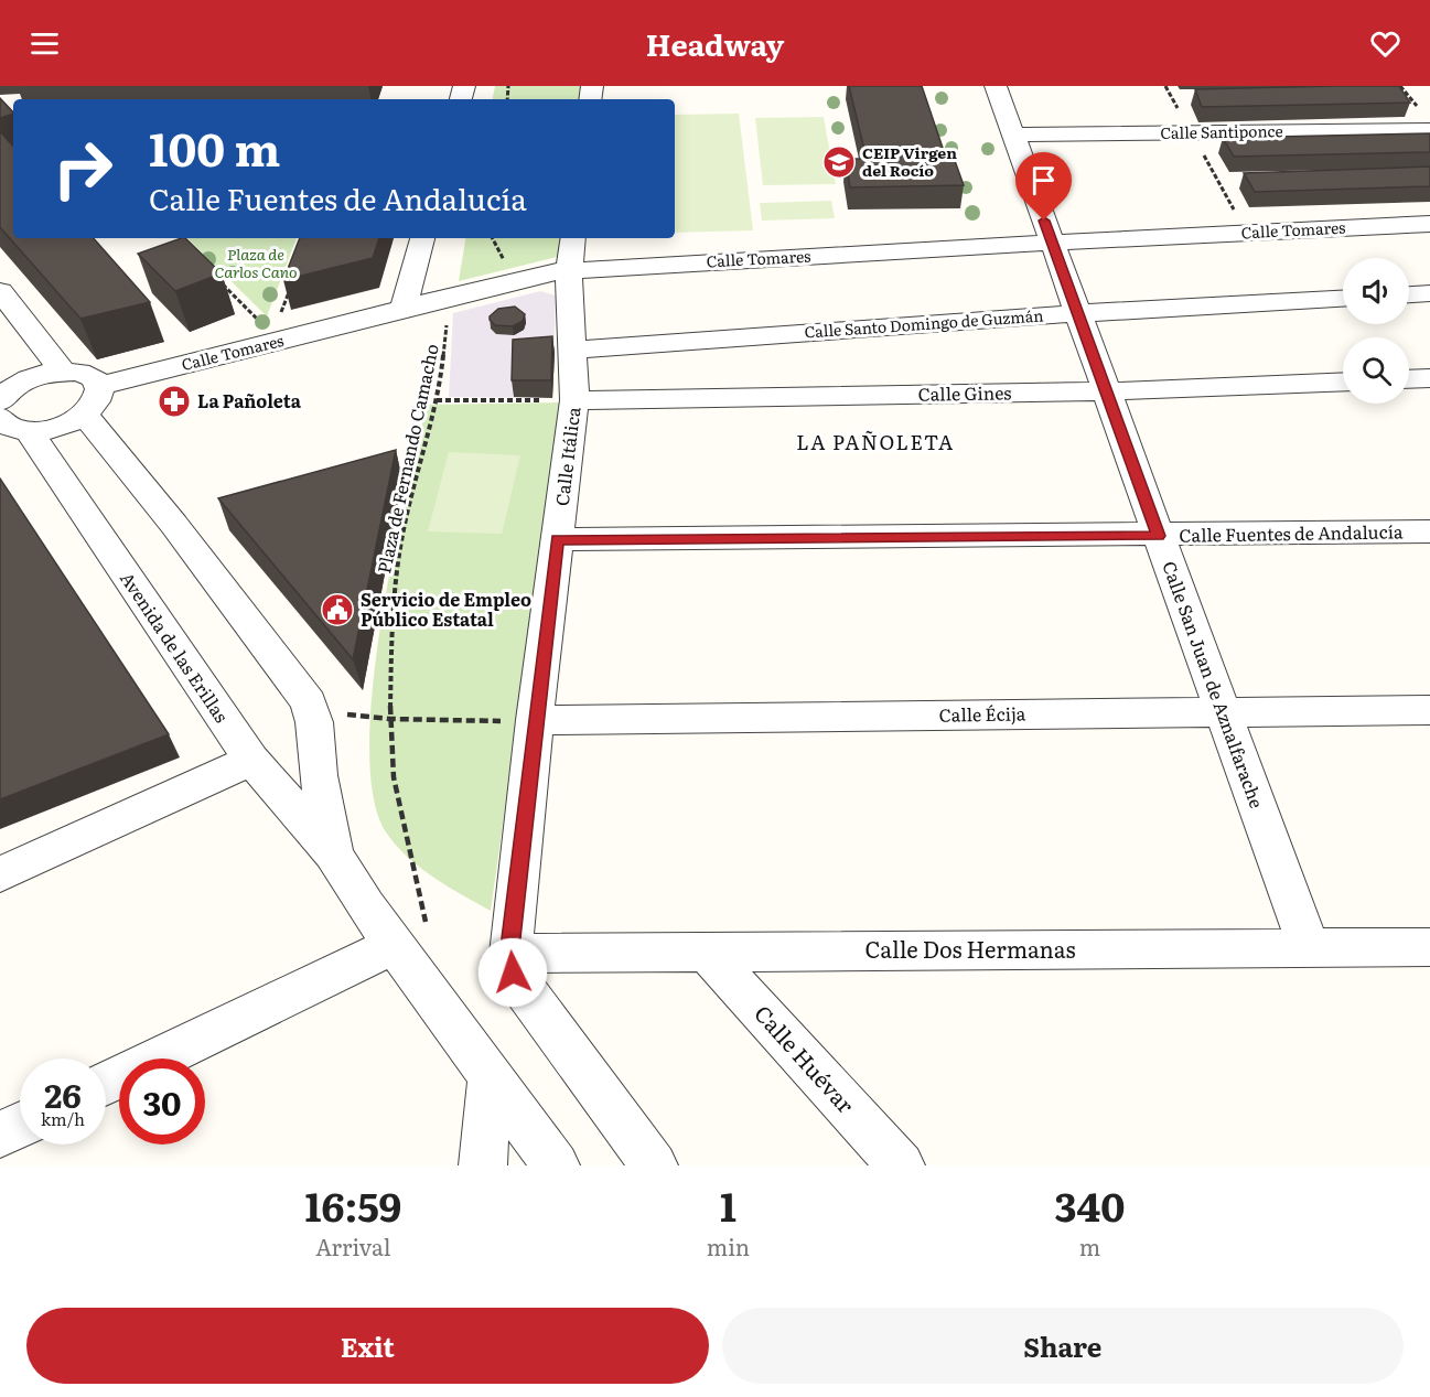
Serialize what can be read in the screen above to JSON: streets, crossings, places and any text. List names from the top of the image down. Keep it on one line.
{"streets":{"street":["Calle Santiponce","Calle Tomares","Calle Santo Domingo de Guzmán","Calle Gines","Calle Itálica","Calle Fuentes de Andalucía","Avenida de las Erillas","Calle San Juan de Aznalfarache","Calle Écija","Calle Dos Hermanas","Calle Huévar"],"path":["Plaza de Fernando Camacho"]},"crossings":[["Calle Santiponce","Calle San Juan de Aznalfarache"],["Calle Tomares","Calle Itálica"],["Calle Tomares","Plaza de Fernando Camacho"],["Calle Tomares","Avenida de las Erillas"],["Calle Tomares","Calle San Juan de Aznalfarache"],["Calle Santo Domingo de Guzmán","Calle Itálica"],["Calle Santo Domingo de Guzmán","Calle San Juan de Aznalfarache"],["Calle Gines","Calle Itálica"],["Calle Gines","Calle San Juan de Aznalfarache"],["Calle Itálica","Calle Fuentes de Andalucía"],["Calle Itálica","Calle Écija"],["Calle Itálica","Calle Dos Hermanas"],["Plaza de Fernando Camacho","Avenida de las Erillas"],["Calle Fuentes de Andalucía","Calle San Juan de Aznalfarache"],["Calle San Juan de Aznalfarache","Calle Écija"],["Calle San Juan de Aznalfarache","Calle Dos Hermanas"],["Calle Dos Hermanas","Calle Huévar"]],"districts":["LA PAÑOLETA"],"parks":["Plaza de Carlos Cano"],"places":{"school or university":["CEIP Virgen del Rocío"],"pharmacy":["La Pañoleta"],"public building":["Servicio de Empleo Público Estatal"]},"page":{"header":"Headway","turn":["100 m","Calle Fuentes de Andalucía"],"speed":"26 km/h","limit":"30","eta":["16:59","Arrival","1","min","340","m"],"buttons":["Exit","Share"]}}
